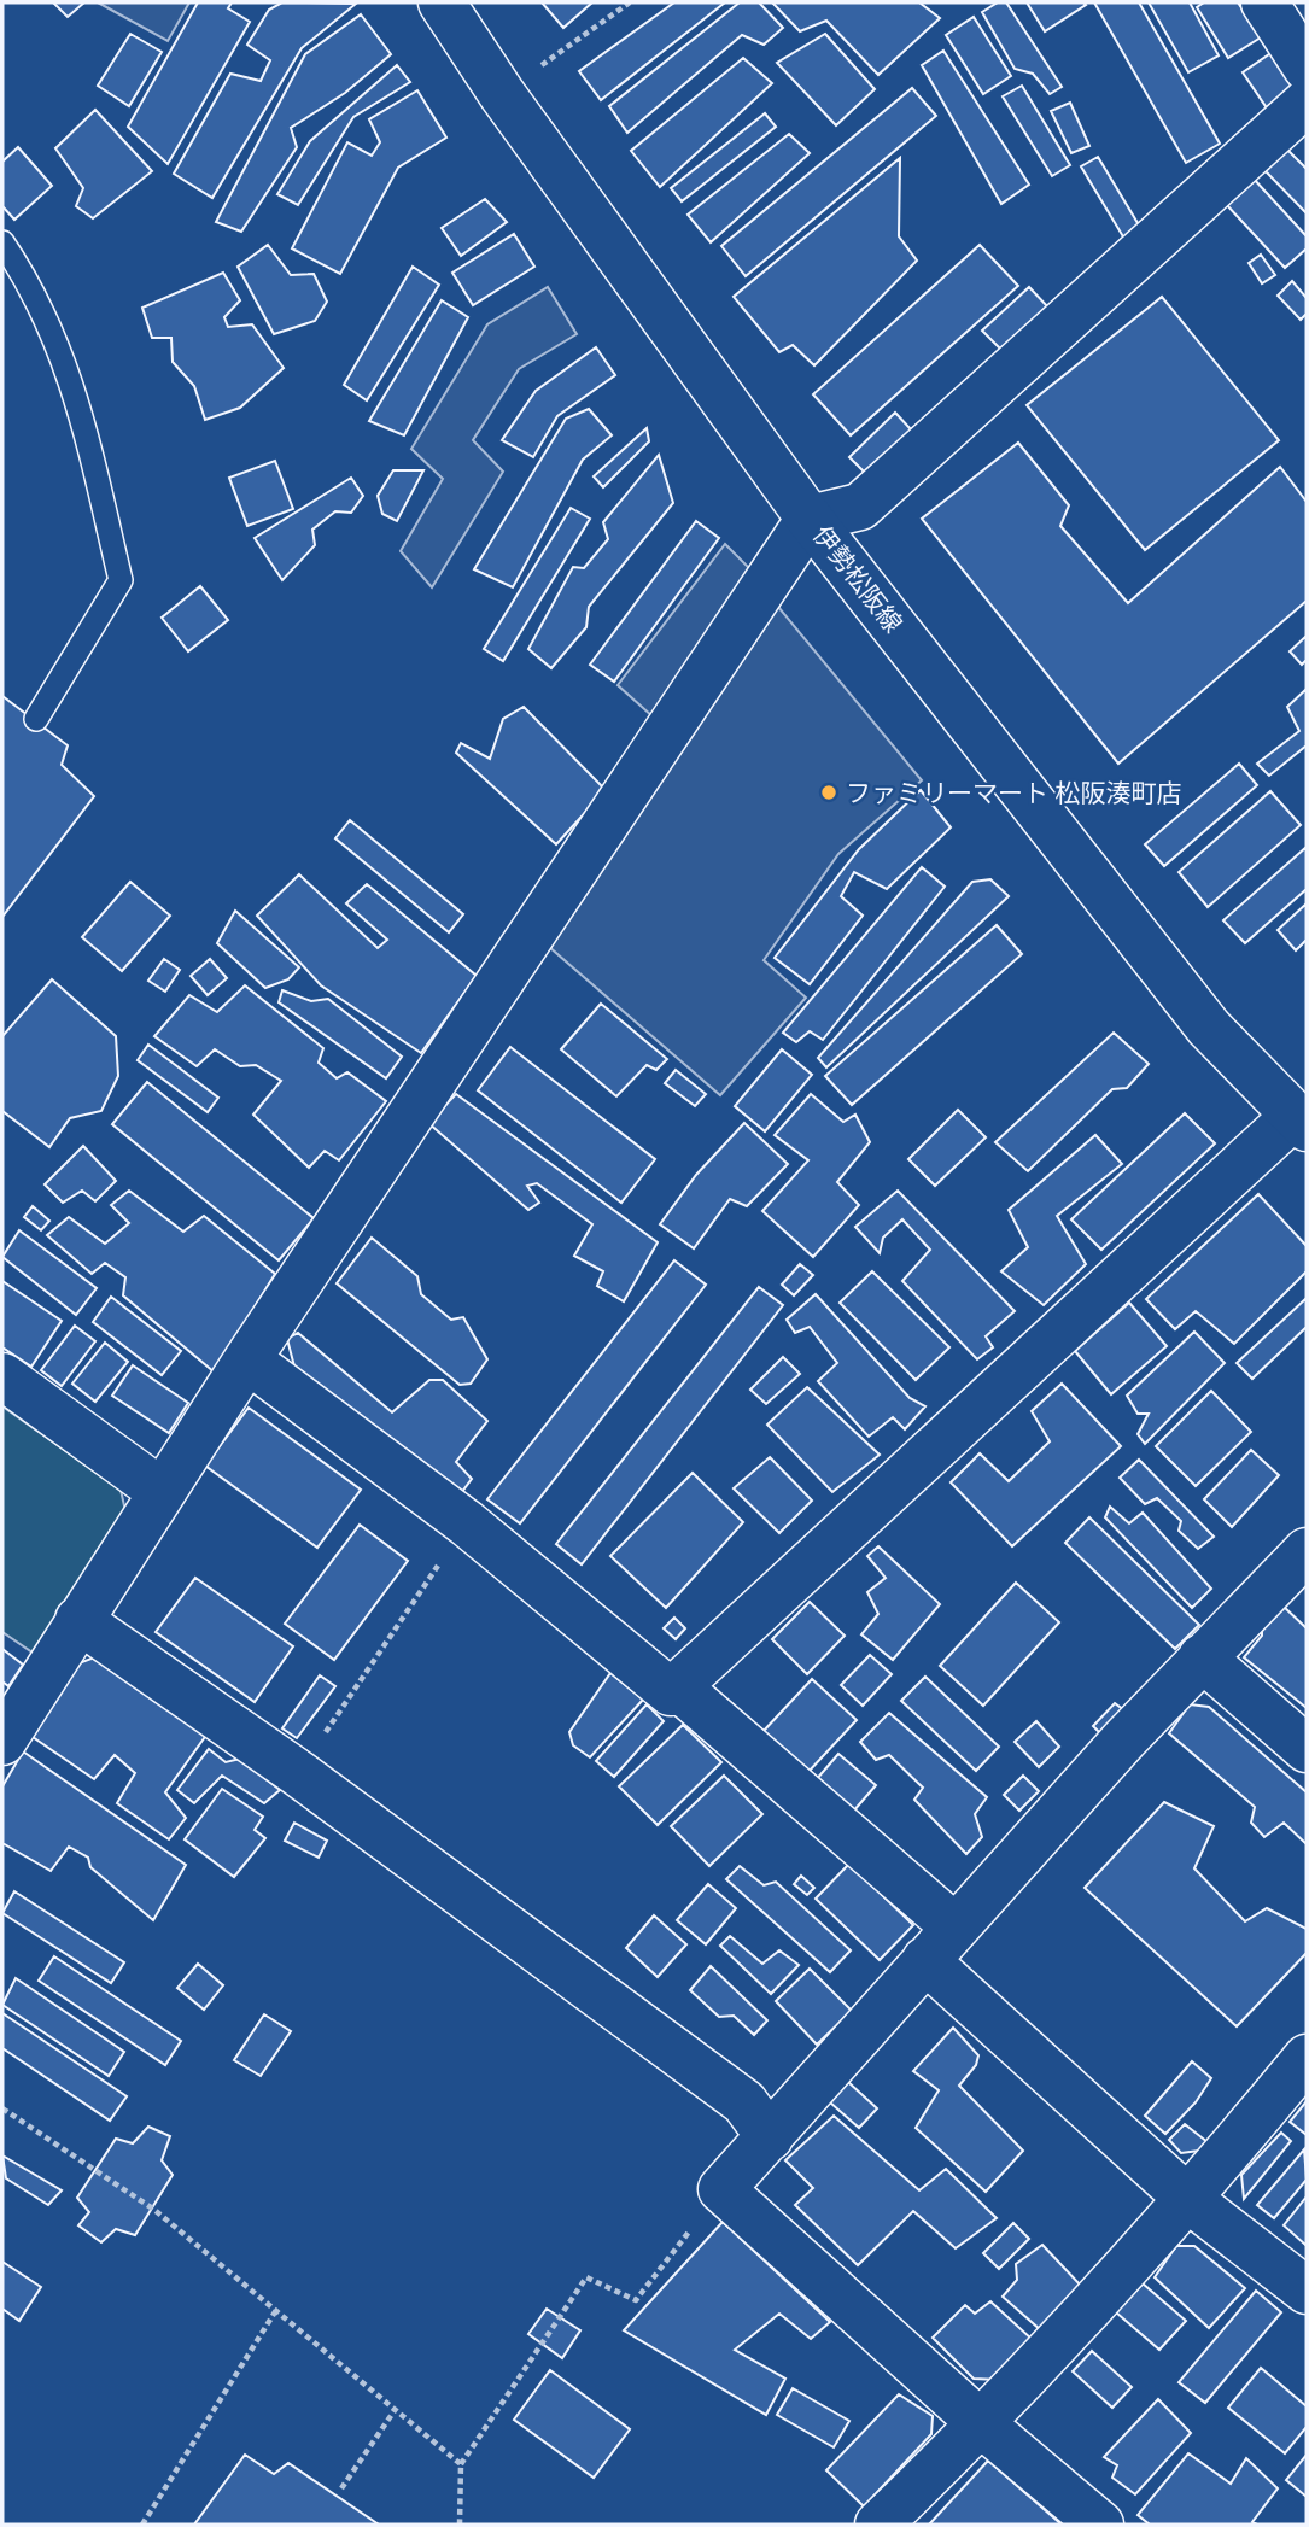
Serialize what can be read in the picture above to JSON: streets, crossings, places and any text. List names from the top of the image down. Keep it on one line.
{"streets":{"street":["伊勢松阪線"]},"places":["ファミリーマート 松阪湊町店"]}
